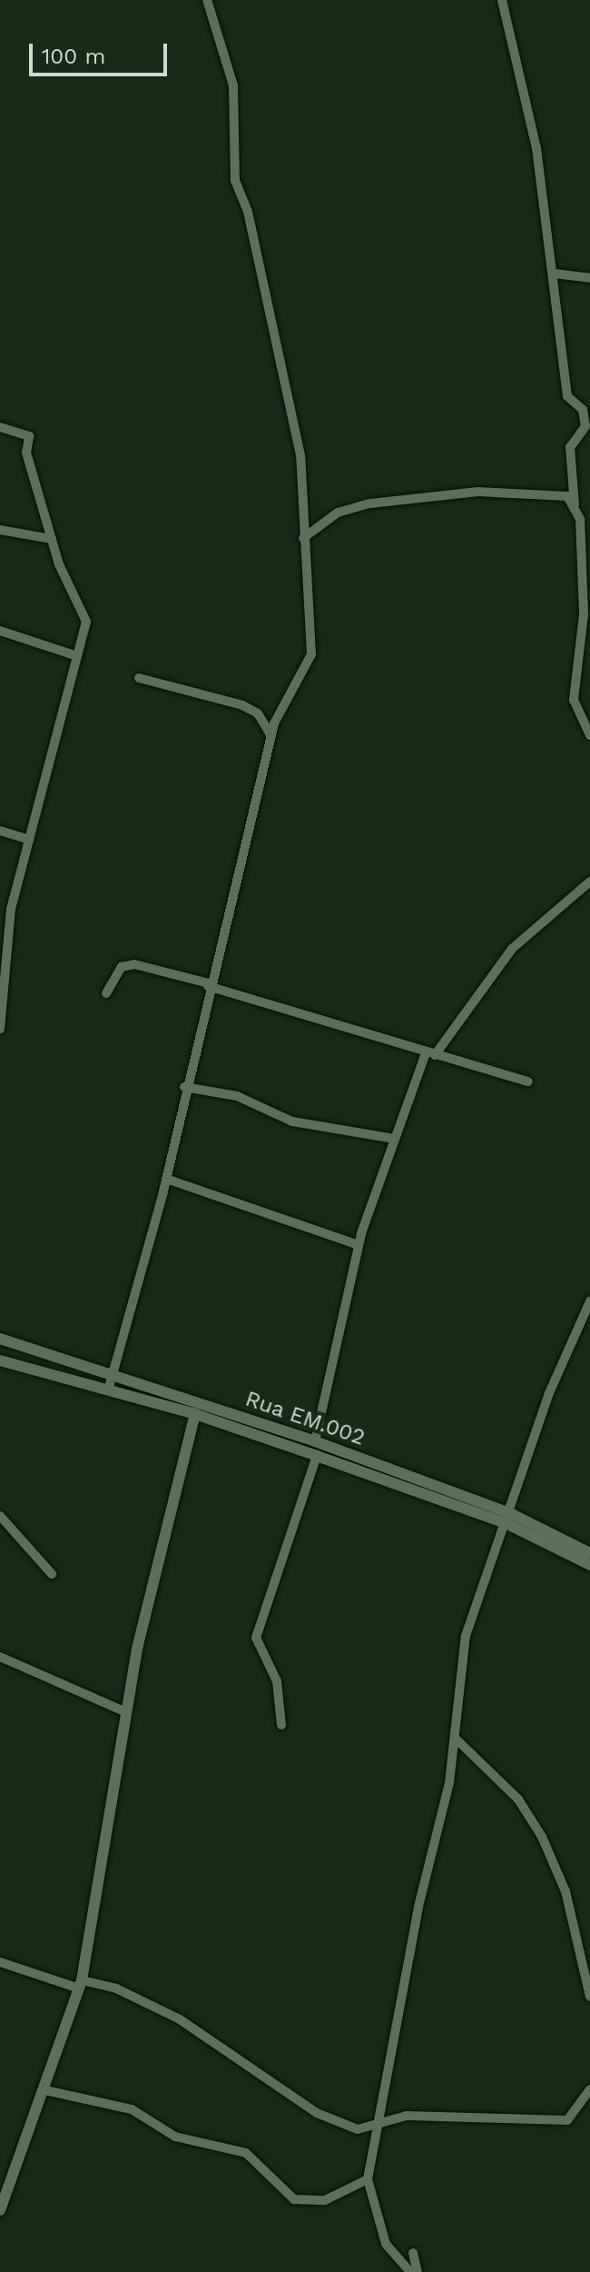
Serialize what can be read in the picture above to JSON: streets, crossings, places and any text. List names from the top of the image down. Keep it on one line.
{"streets":{"street":["Rua EM.002"]},"scale_bar":"100 m"}
